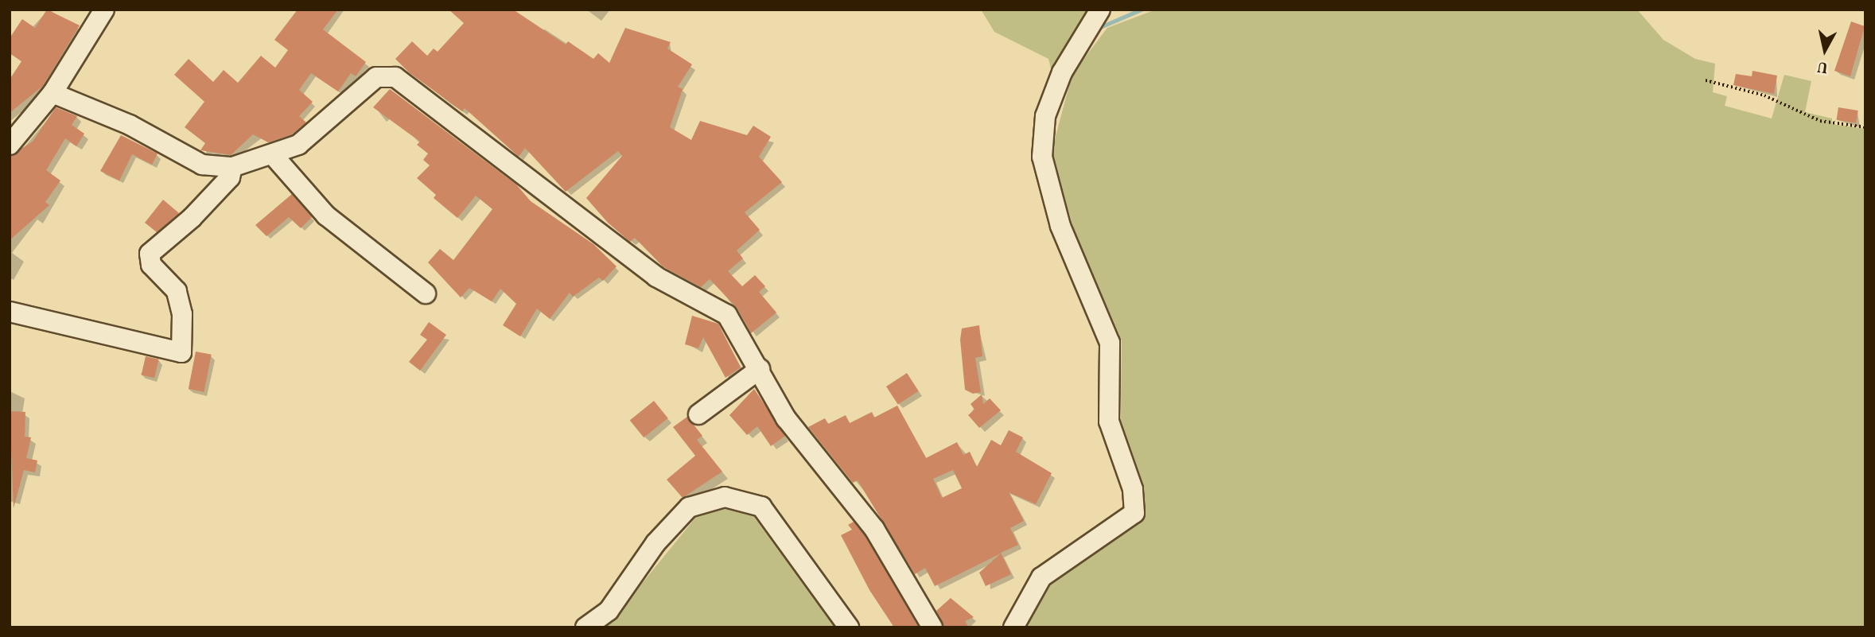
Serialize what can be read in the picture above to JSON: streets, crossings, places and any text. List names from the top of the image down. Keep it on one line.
{"north":"bottom"}
